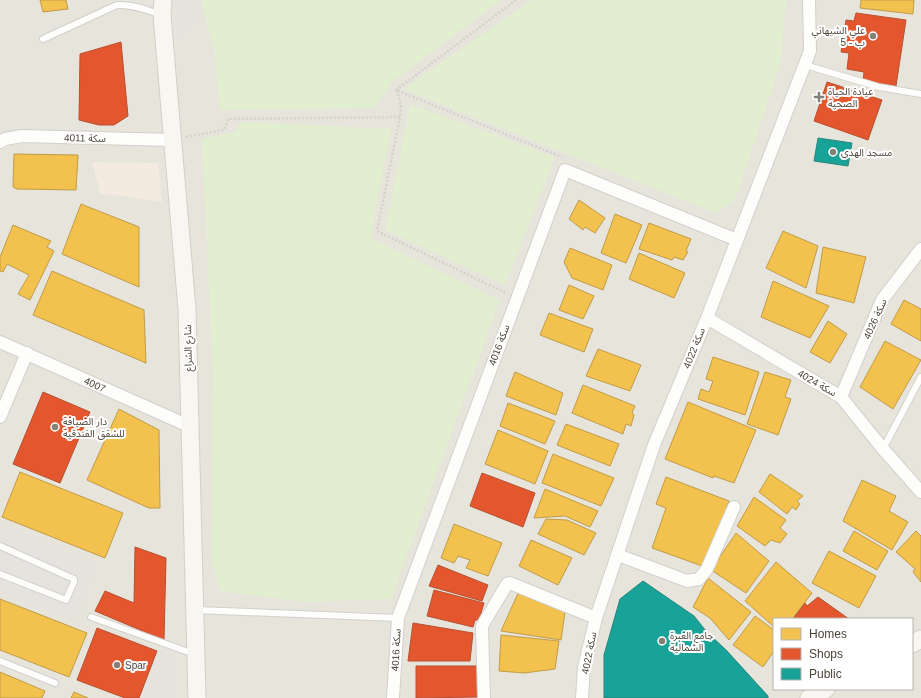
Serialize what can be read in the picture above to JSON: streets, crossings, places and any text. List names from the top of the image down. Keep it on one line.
{"streets":{"street":["سكة 4011","سكة 4026","سكة 4016","شارع الشراع","سكة 4022","سكة 4024","4007"]},"crossings":[["سكة 4011","شارع الشراع"],["سكة 4026","سكة 4024"],["شارع الشراع","4007"],["سكة 4022","سكة 4024"]],"places":{"other":["علي الشيهاني ب - 5","مسجد الهدى","دار الضيافة للشقق الفندقية","جامع الغبرة الشمالية","Spar"],"health":["عيادة الحياة الصحية"]},"legend":["Homes","Shops","Public"]}
